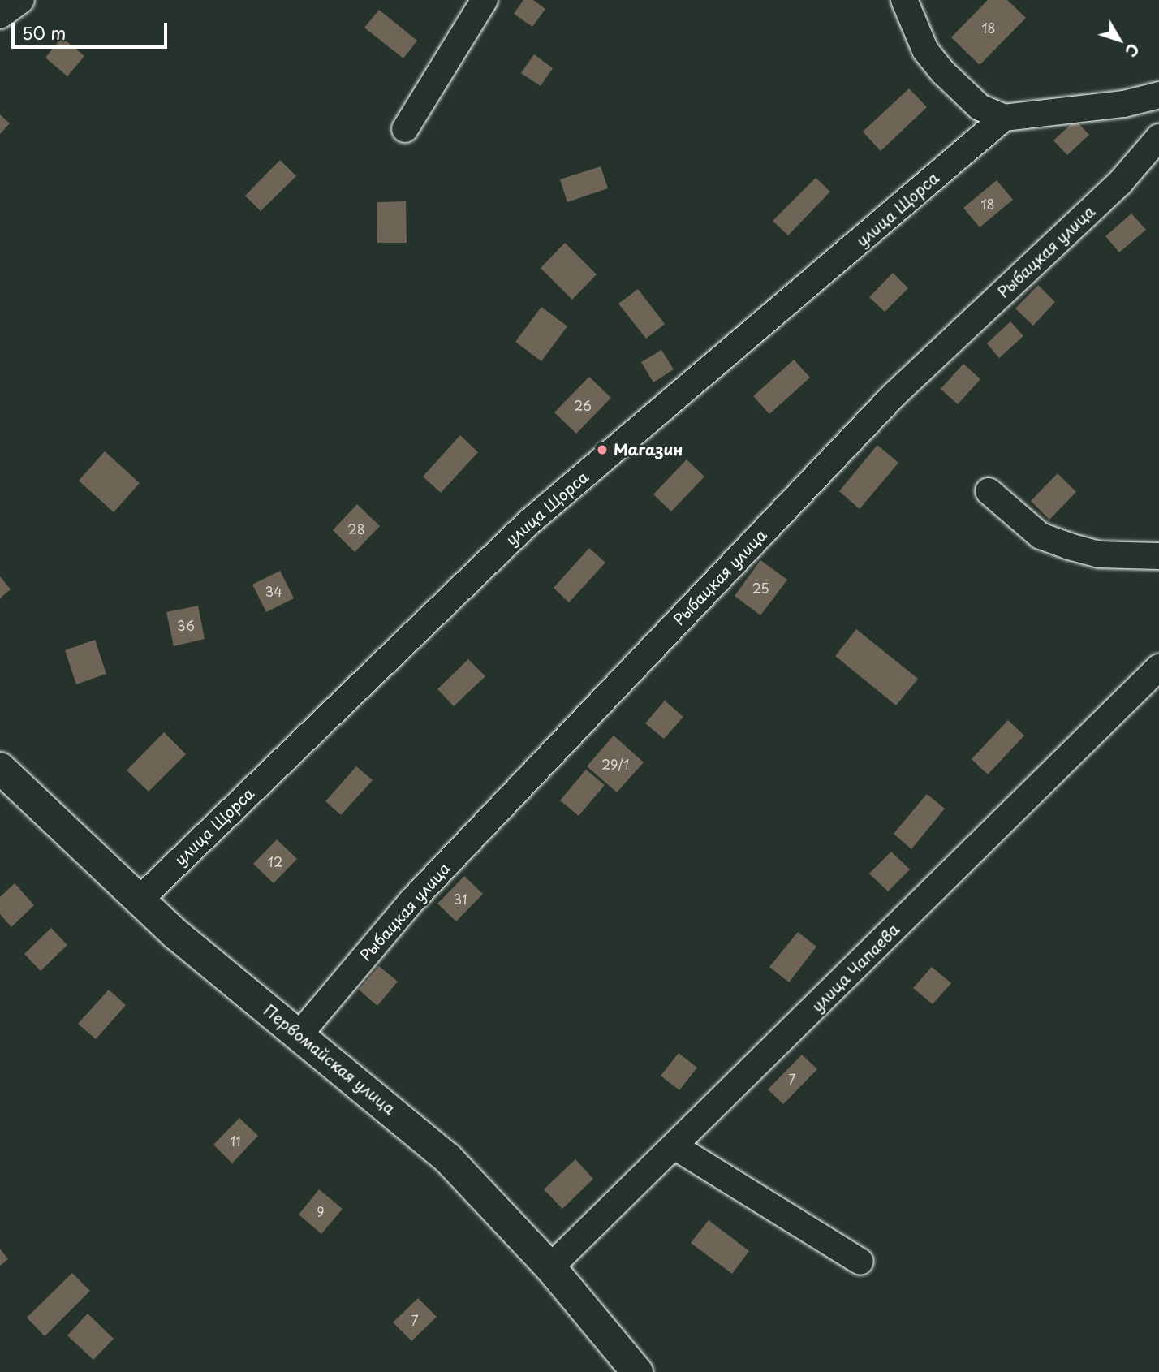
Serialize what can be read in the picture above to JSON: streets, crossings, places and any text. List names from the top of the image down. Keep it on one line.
{"streets":{"main road":["Первомайская улица"],"street":["улица Щорса","Рыбацкая улица","улица Чапаева"]},"crossings":[["улица Щорса","Первомайская улица"],["Рыбацкая улица","Первомайская улица"],["улица Чапаева","Первомайская улица"]],"places":["Магазин"],"house_numbers":["18","18","26","28","25","34","36","29/1","12","31","7","11","9","7"],"scale_bar":"50 m","north":"bottom right"}
